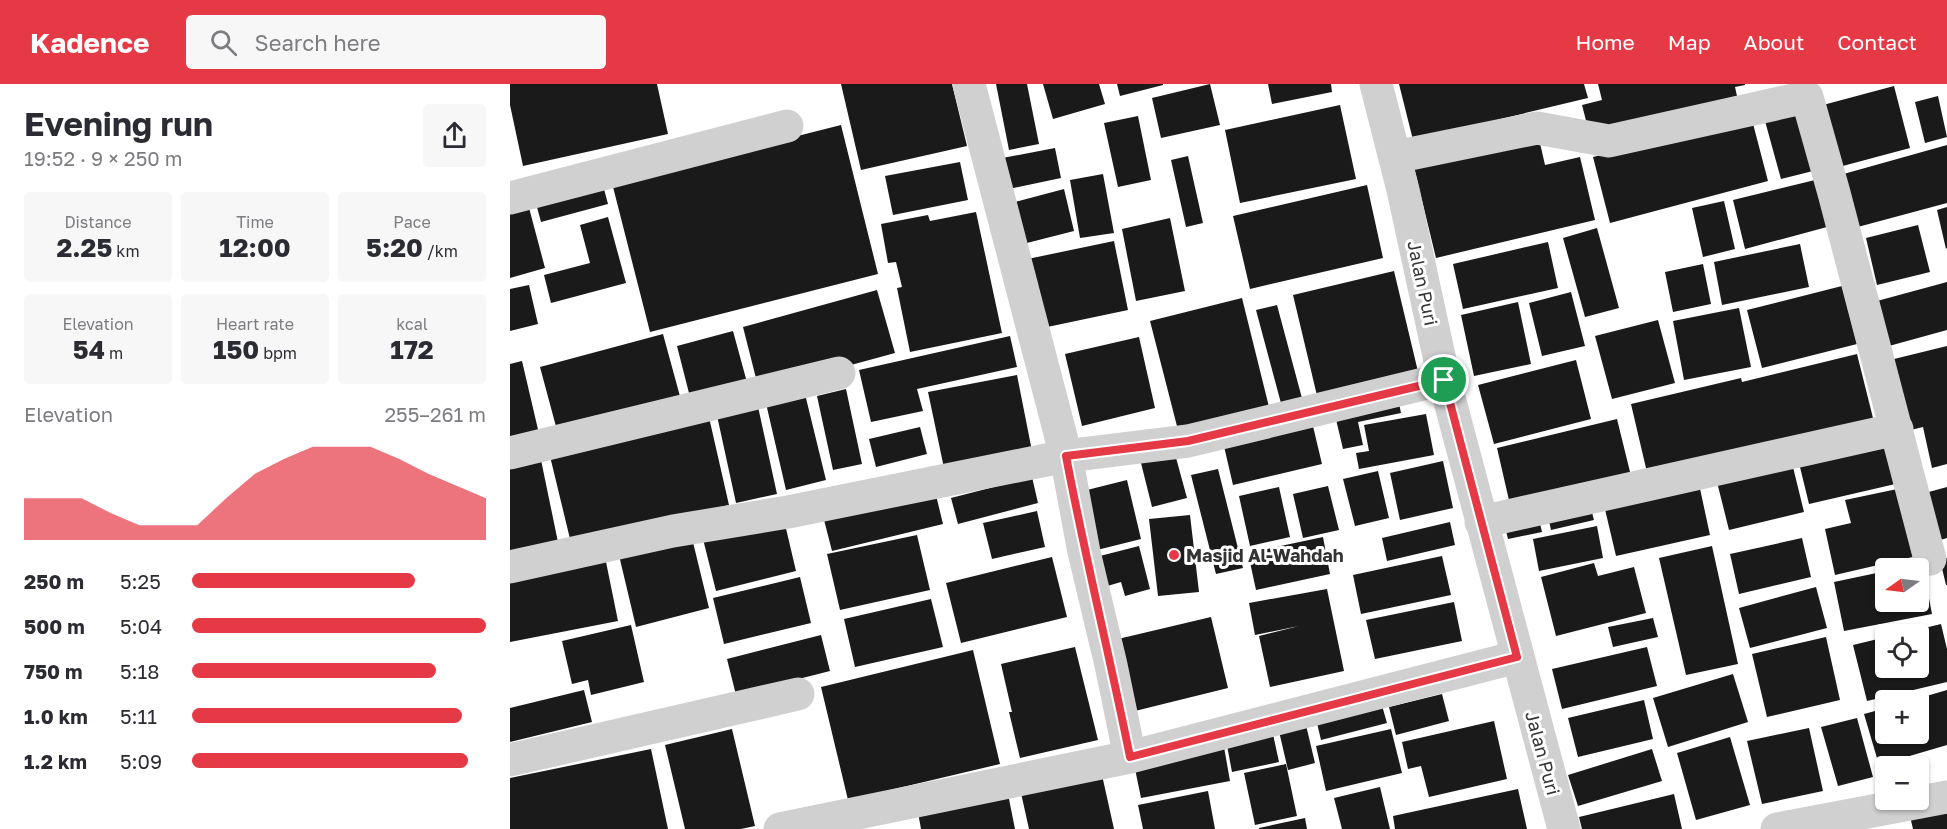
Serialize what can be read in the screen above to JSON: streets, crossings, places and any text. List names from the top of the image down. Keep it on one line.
{"streets":{"street":["Jalan Puri"]},"places":["Masjid Al-Wahdah"],"north":"left","page":{"header":"Kadence","search":"Search here","nav":["Home","Map","About","Contact"],"heading":["Evening run","19:52 · 9 × 250 m"],"stats":[["Distance","2.25 km"],["Time","12:00"],["Pace","5:20 /km"],["Elevation","54 m"],["Heart rate","150 bpm"],["kcal","172"]],"chart":["Elevation","255–261 m"],"list":[{"name":"250 m","note":"5:25"},{"name":"500 m","note":"5:04"},{"name":"750 m","note":"5:18"},{"name":"1.0 km","note":"5:11"},{"name":"1.2 km","note":"5:09"}],"map_buttons":["+","−"]}}
